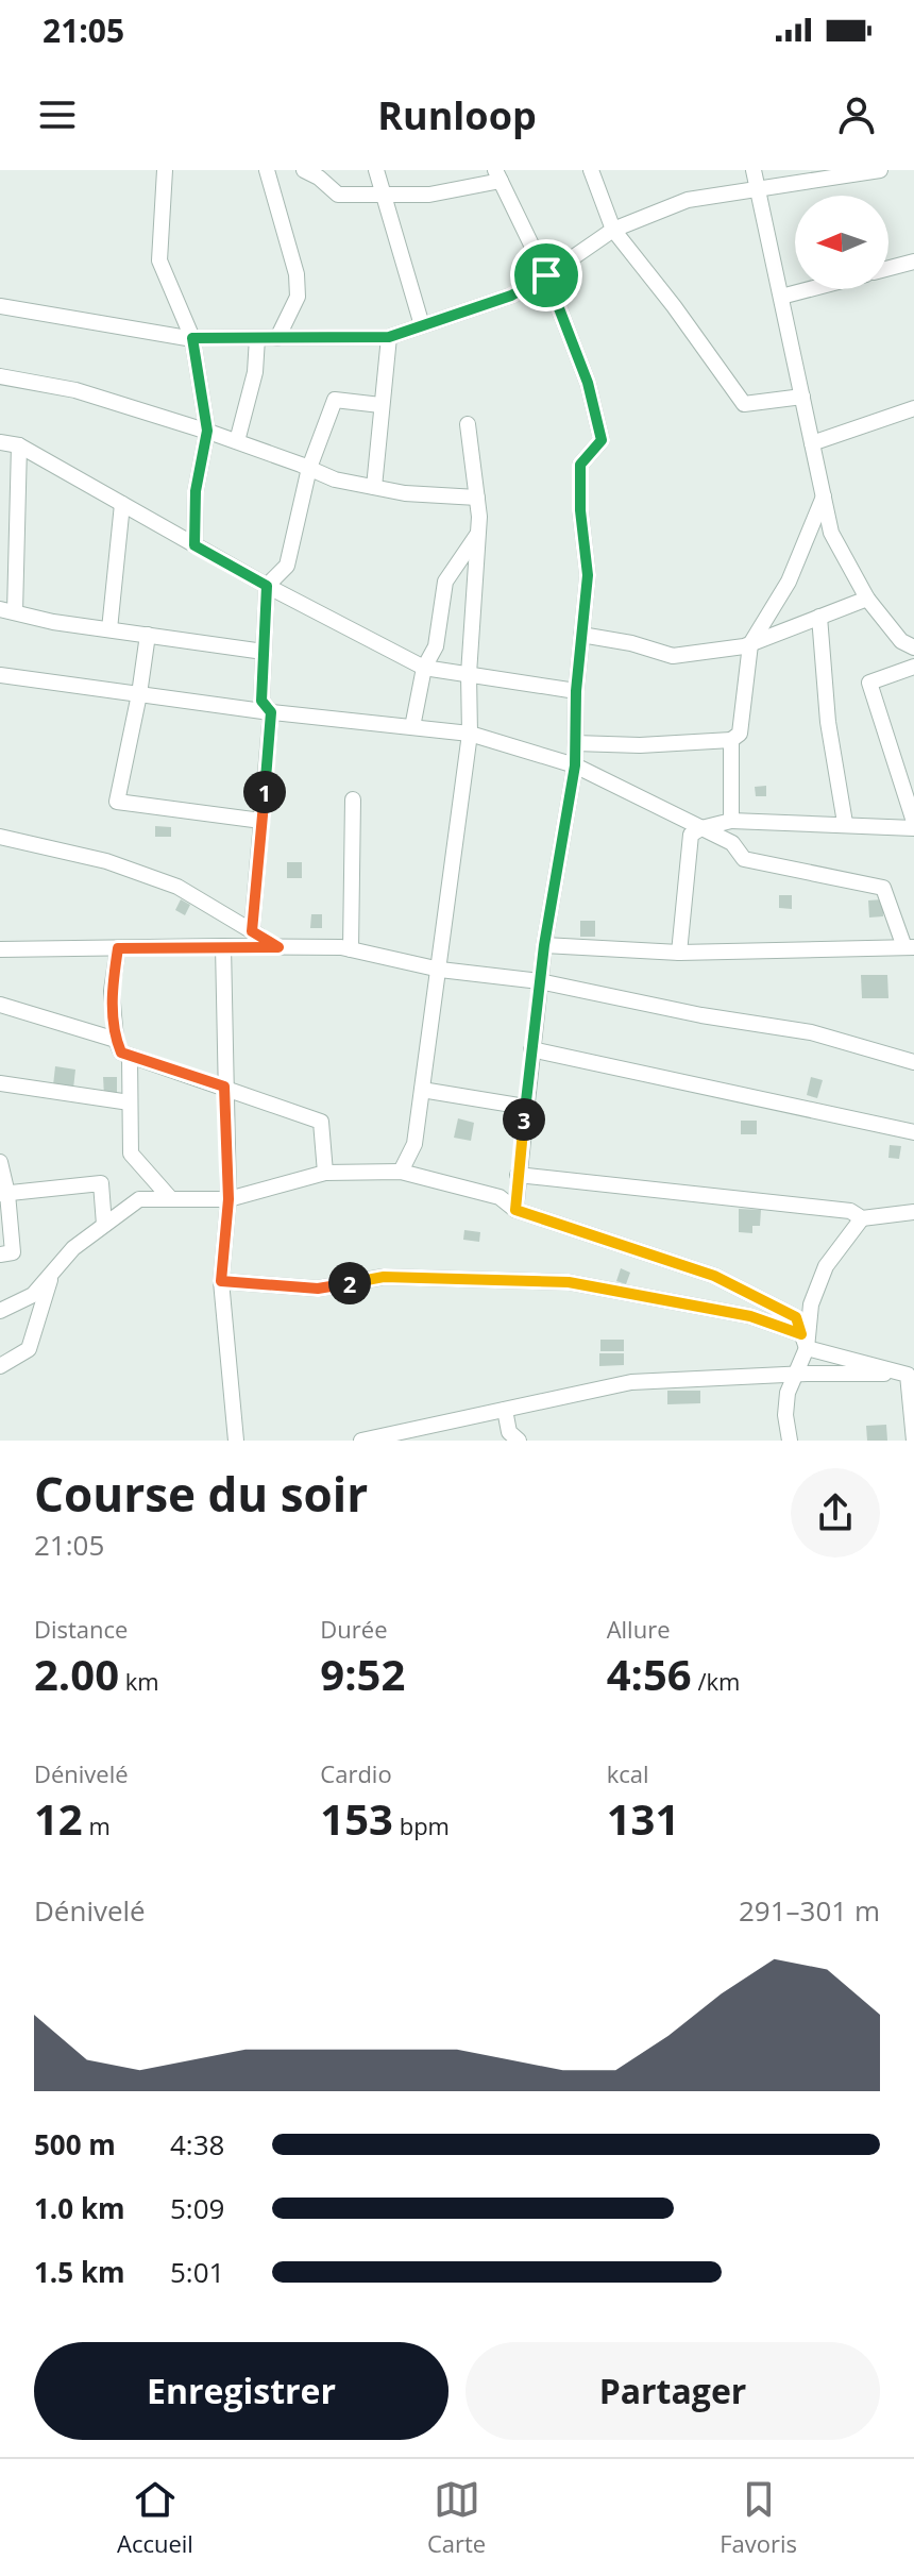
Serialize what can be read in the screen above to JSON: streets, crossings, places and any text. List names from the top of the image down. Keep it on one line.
{"north":"left","page":{"status":"21:05","header":"Runloop","pins":["1","3","2"],"heading":["Course du soir","21:05"],"stats":[["Distance","2.00 km"],["Durée","9:52"],["Allure","4:56 /km"],["Dénivelé","12 m"],["Cardio","153 bpm"],["kcal","131"]],"chart":["Dénivelé","291–301 m"],"list":[{"name":"500 m","note":"4:38"},{"name":"1.0 km","note":"5:09"},{"name":"1.5 km","note":"5:01"}],"buttons":["Enregistrer","Partager"],"tabs":["Accueil","Carte","Favoris"]}}
